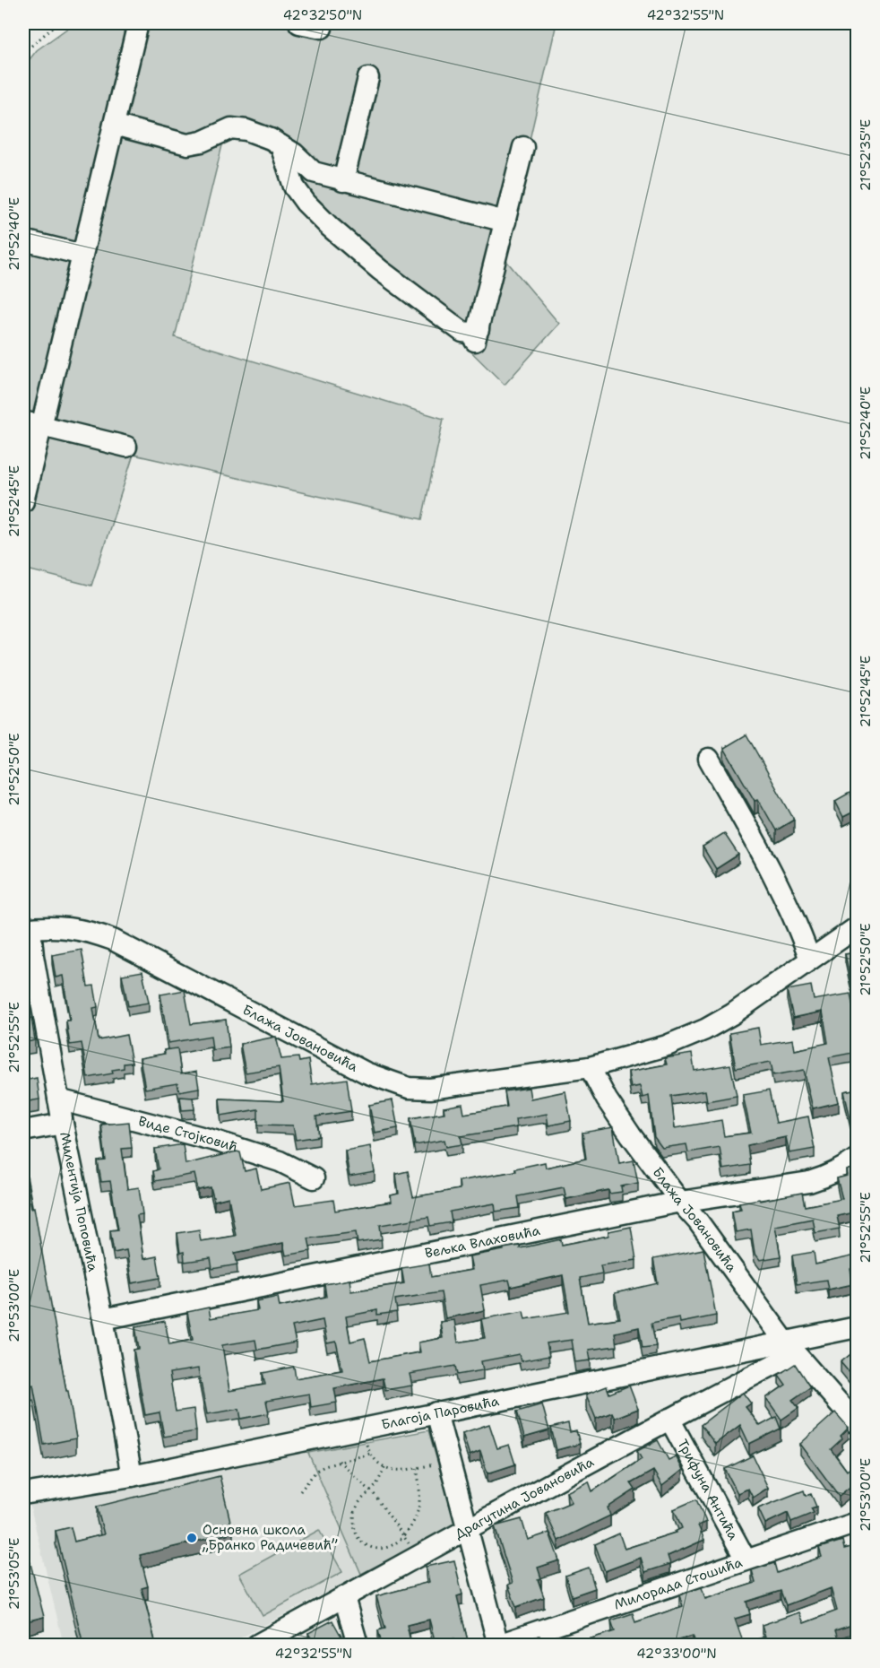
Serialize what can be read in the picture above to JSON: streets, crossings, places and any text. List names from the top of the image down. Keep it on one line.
{"streets":{"street":["Блажа Јовановића","Виде Стојковић","Милентија Поповића","Вељка Влаховића","Благоја Паровића","Трифуна Антића","Драгутина Јовановића","Милорада Стошића"]},"crossings":[["Блажа Јовановића","Милентија Поповића"],["Блажа Јовановића","Вељка Влаховића"],["Блажа Јовановића","Благоја Паровића"],["Блажа Јовановића","Драгутина Јовановића"],["Виде Стојковић","Милентија Поповића"],["Милентија Поповића","Вељка Влаховића"],["Милентија Поповића","Благоја Паровића"],["Благоја Паровића","Драгутина Јовановића"],["Трифуна Антића","Драгутина Јовановића"],["Трифуна Антића","Милорада Стошића"]],"places":["Основна школа „Бранко Радичевић”"],"coordinates":["42°32'50\"N","42°32'55\"N","21°52'35\"E","21°52'40\"E","21°52'45\"E","21°52'50\"E","21°52'55\"E","21°53'00\"E","21°53'05\"E","42°33'00\"N"]}
